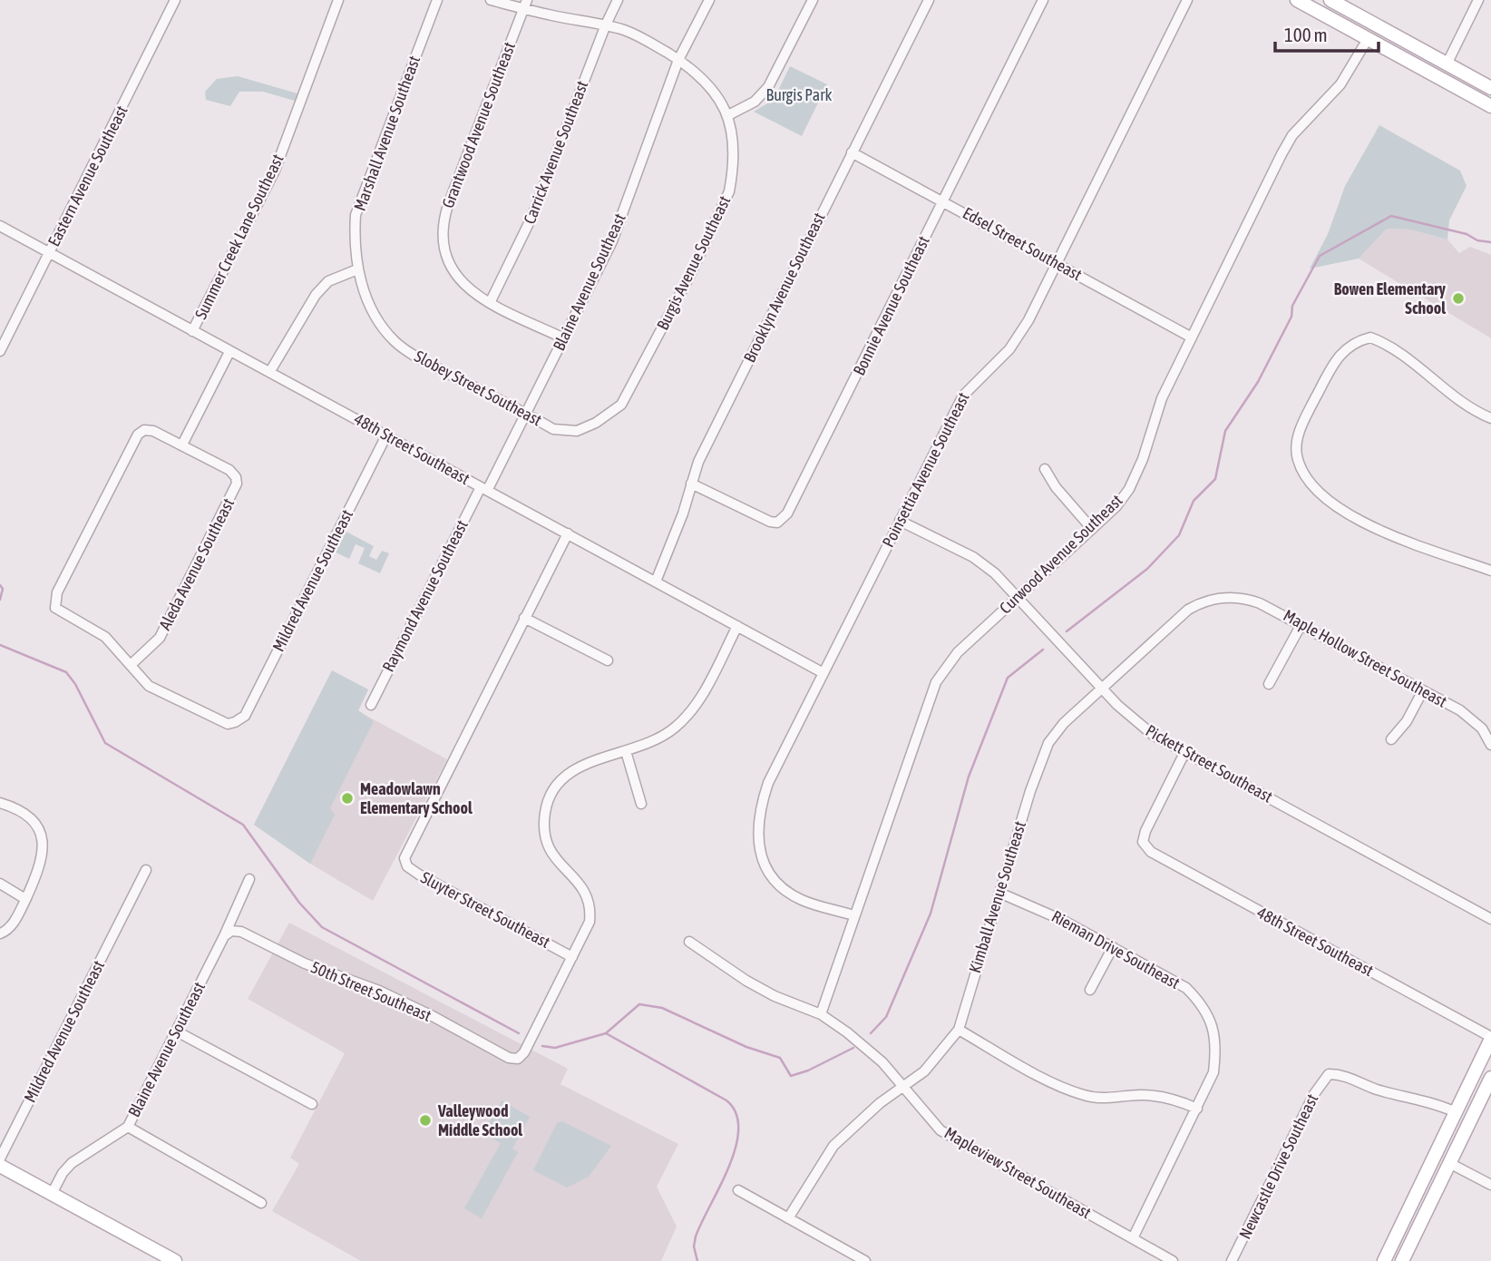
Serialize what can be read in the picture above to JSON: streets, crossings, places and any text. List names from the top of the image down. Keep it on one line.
{"streets":{"street":["Grantwood Avenue Southeast","Marshall Avenue Southeast","Carrick Avenue Southeast","Eastern Avenue Southeast","Summer Creek Lane Southeast","Edsel Street Southeast","Burgis Avenue Southeast","Blaine Avenue Southeast","Brooklyn Avenue Southeast","Bonnie Avenue Southeast","Slobey Street Southeast","48th Street Southeast","Poinsettia Avenue Southeast","Curwood Avenue Southeast","Aleda Avenue Southeast","Mildred Avenue Southeast","Raymond Avenue Southeast","Maple Hollow Street Southeast","Pickett Street Southeast","Kimball Avenue Southeast","Sluyter Street Southeast","Rieman Drive Southeast","50th Street Southeast","Newcastle Drive Southeast","Mapleview Street Southeast"]},"crossings":[["Grantwood Avenue Southeast","Carrick Avenue Southeast"],["Grantwood Avenue Southeast","Blaine Avenue Southeast"],["Marshall Avenue Southeast","Slobey Street Southeast"],["Eastern Avenue Southeast","48th Street Southeast"],["Summer Creek Lane Southeast","48th Street Southeast"],["Edsel Street Southeast","Brooklyn Avenue Southeast"],["Edsel Street Southeast","Bonnie Avenue Southeast"],["Edsel Street Southeast","Poinsettia Avenue Southeast"],["Edsel Street Southeast","Curwood Avenue Southeast"],["Burgis Avenue Southeast","Slobey Street Southeast"],["Blaine Avenue Southeast","Slobey Street Southeast"],["Blaine Avenue Southeast","48th Street Southeast"],["Blaine Avenue Southeast","Raymond Avenue Southeast"],["Blaine Avenue Southeast","50th Street Southeast"],["Brooklyn Avenue Southeast","Bonnie Avenue Southeast"],["Brooklyn Avenue Southeast","48th Street Southeast"],["48th Street Southeast","Poinsettia Avenue Southeast"],["48th Street Southeast","Mildred Avenue Southeast"],["48th Street Southeast","Raymond Avenue Southeast"],["48th Street Southeast","Pickett Street Southeast"],["Poinsettia Avenue Southeast","Curwood Avenue Southeast"],["Poinsettia Avenue Southeast","Pickett Street Southeast"],["Curwood Avenue Southeast","Pickett Street Southeast"],["Curwood Avenue Southeast","Mapleview Street Southeast"],["Aleda Avenue Southeast","Mildred Avenue Southeast"],["Maple Hollow Street Southeast","Kimball Avenue Southeast"],["Pickett Street Southeast","Kimball Avenue Southeast"],["Kimball Avenue Southeast","Rieman Drive Southeast"],["Kimball Avenue Southeast","Mapleview Street Southeast"],["Sluyter Street Southeast","50th Street Southeast"],["Rieman Drive Southeast","Mapleview Street Southeast"]],"parks":["Burgis Park"],"places":["Bowen Elementary School","Meadowlawn Elementary School","Valleywood Middle School"],"scale_bar":"100 m"}
